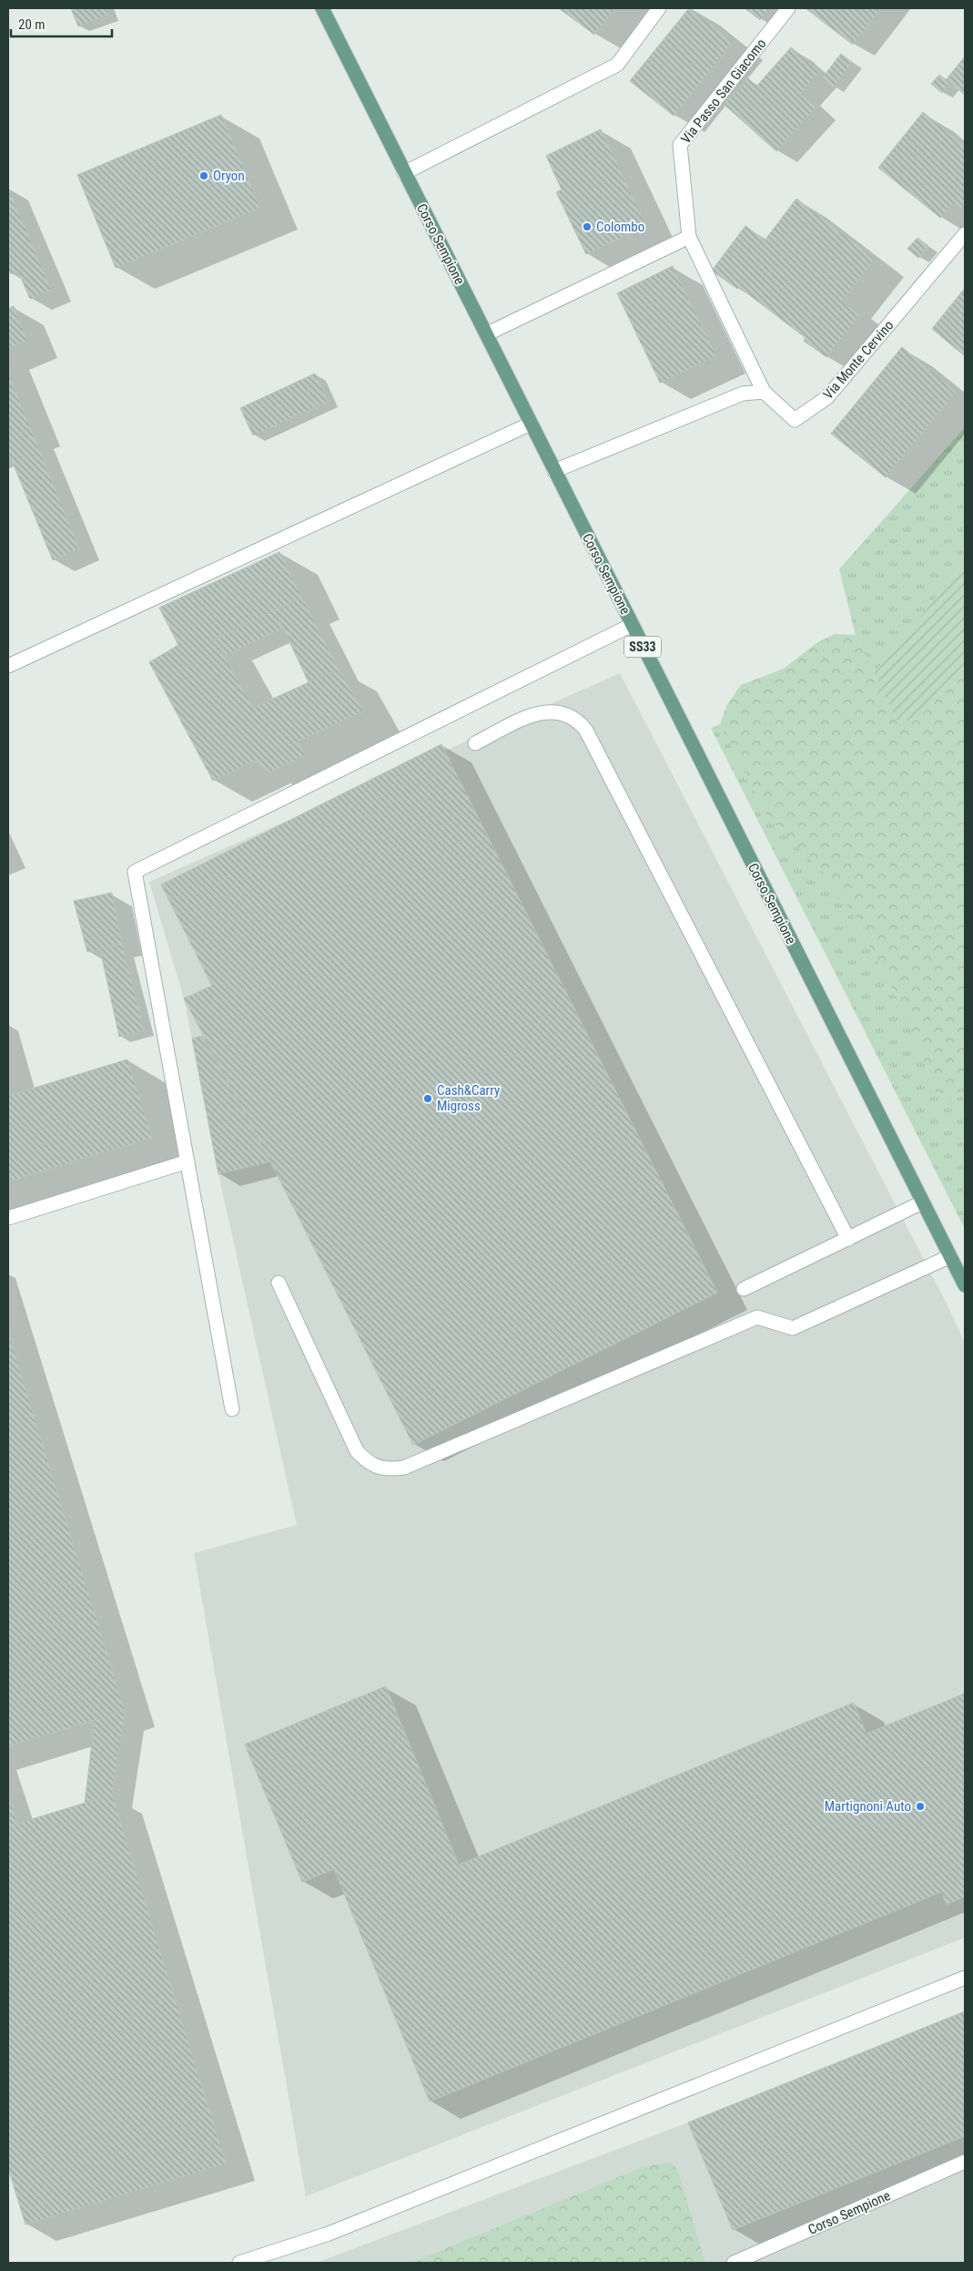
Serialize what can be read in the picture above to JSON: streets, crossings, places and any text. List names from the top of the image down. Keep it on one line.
{"streets":{"main road":["Corso Sempione","SS33"],"street":["Via Passo San Giacomo","Via Monte Cervino"]},"crossings":[["Via Passo San Giacomo","Via Monte Cervino"]],"places":["Oryon","Colombo","Cash&Carry Migross","Martignoni Auto"],"scale_bar":"20 m"}
